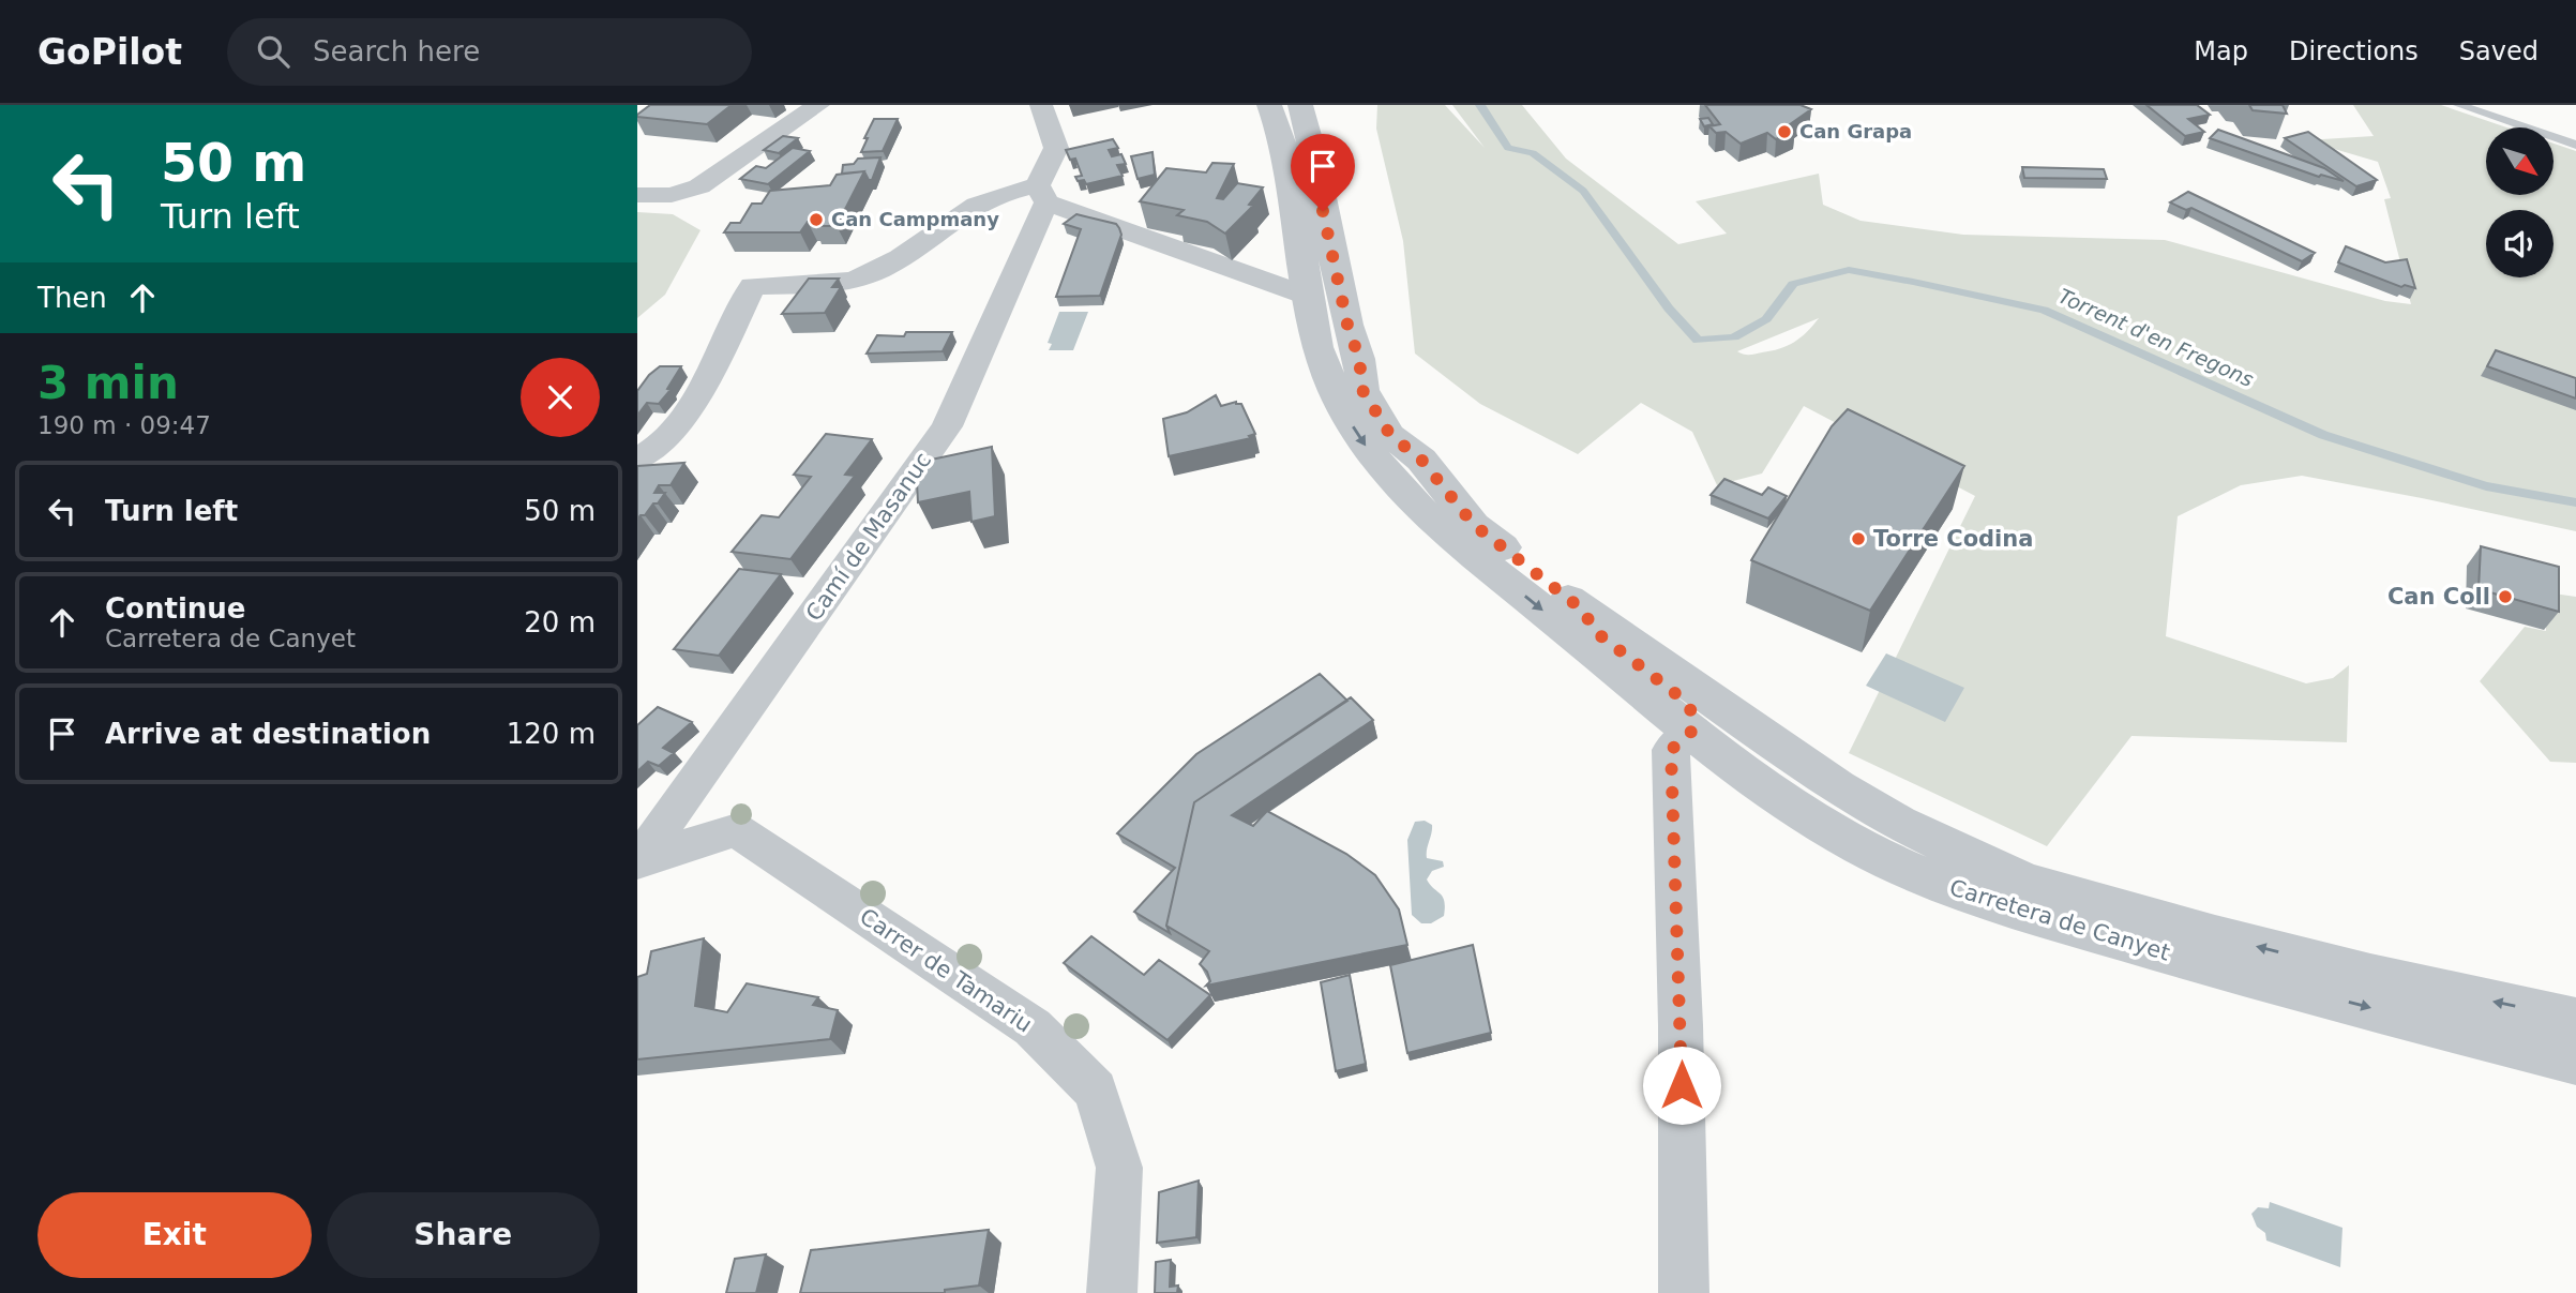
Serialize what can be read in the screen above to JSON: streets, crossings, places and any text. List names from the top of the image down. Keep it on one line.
{"streets":{"street":["Camí de Masanuc","Carretera de Canyet","Carrer de Tamariu"]},"crossings":[["Camí de Masanuc","Carrer de Tamariu"]],"water":["Torrent d'en Fregons"],"places":["Can Grapa","Can Campmany","Torre Codina","Can Coll"],"north":"bottom right","page":{"header":"GoPilot","search":"Search here","nav":["Map","Directions","Saved"],"turn":["50 m","Turn left"],"then":"Then","heading":["3 min","190 m · 09:47"],"list":[{"name":"Turn left","value":"50 m"},{"name":"Continue","note":"Carretera de Canyet","value":"20 m"},{"name":"Arrive at destination","value":"120 m"}],"buttons":["Exit","Share"]}}
